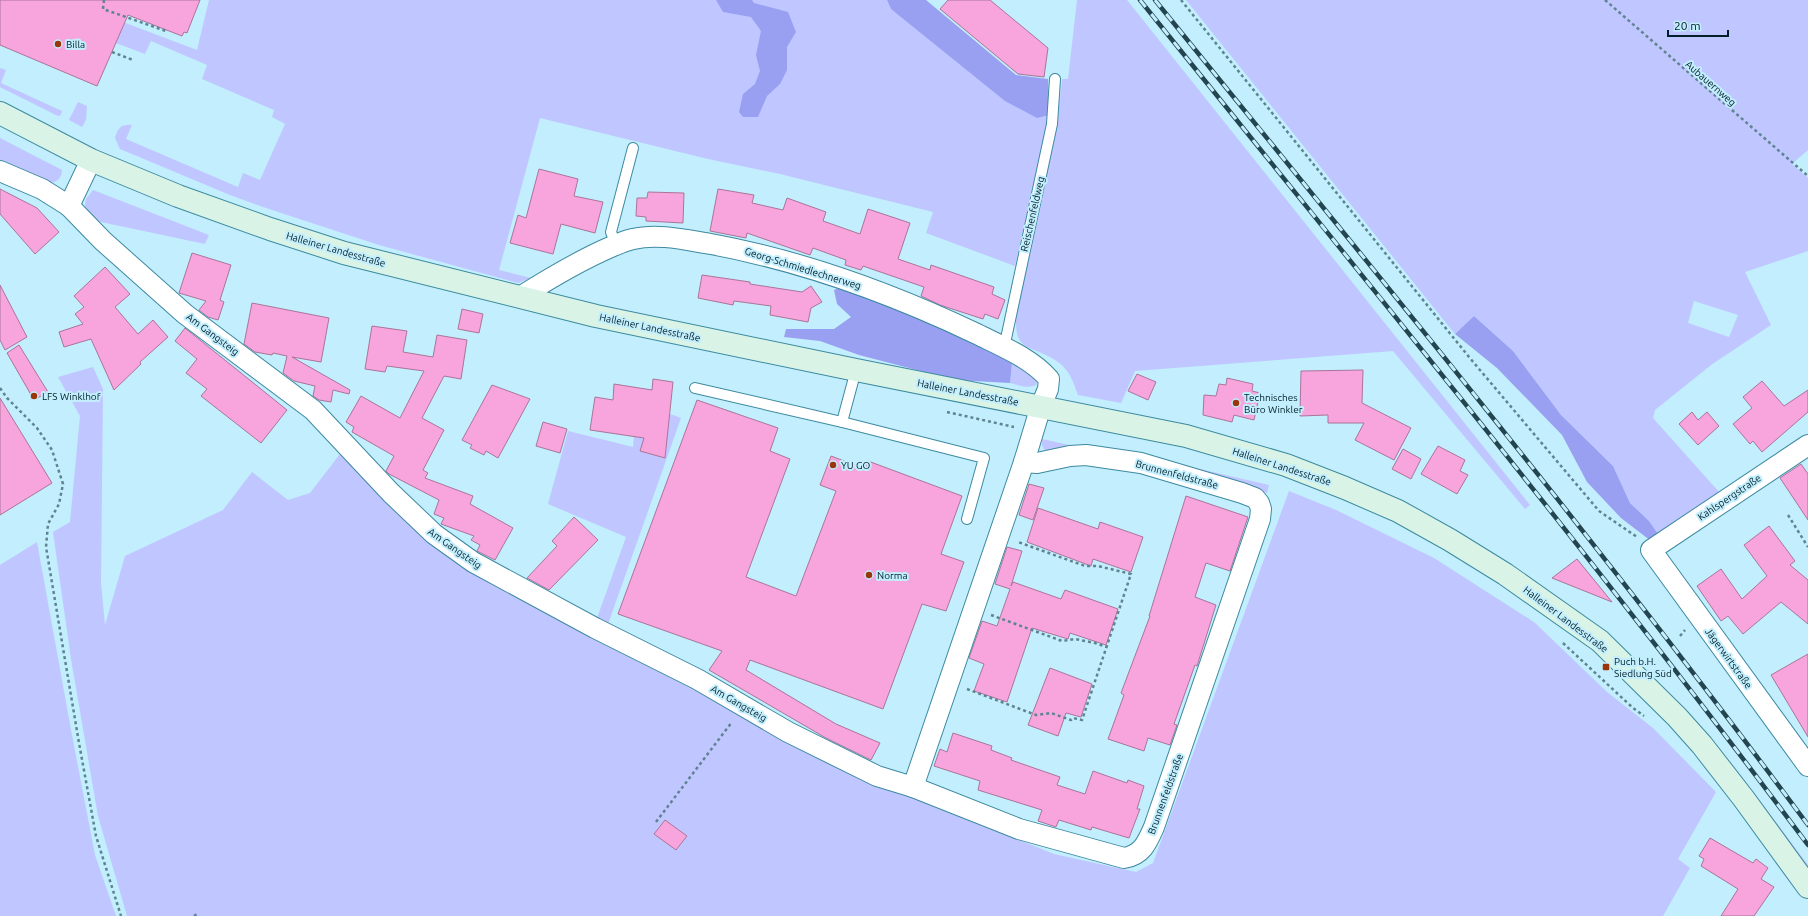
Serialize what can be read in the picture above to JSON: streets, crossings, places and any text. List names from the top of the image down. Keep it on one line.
{"streets":{"main road":["Halleiner Landesstraße"],"street":["Georg-Schmiedlechnerweg","Am Gangsteig","Brunnenfeldstraße","Kahlspergstraße","Jägerwirtstraße"],"lane":["Reischenfeldweg"],"path":["Aubauernweg"]},"crossings":[["Reischenfeldweg","Georg-Schmiedlechnerweg"],["Halleiner Landesstraße","Georg-Schmiedlechnerweg"],["Am Gangsteig","Brunnenfeldstraße"],["Kahlspergstraße","Jägerwirtstraße"]],"places":{"other":["Billa","LFS Winklhof","Technisches Büro Winkler","YU GO","Norma"],"transit":["Puch b.H. Siedlung Süd"]},"scale_bar":"20 m"}
